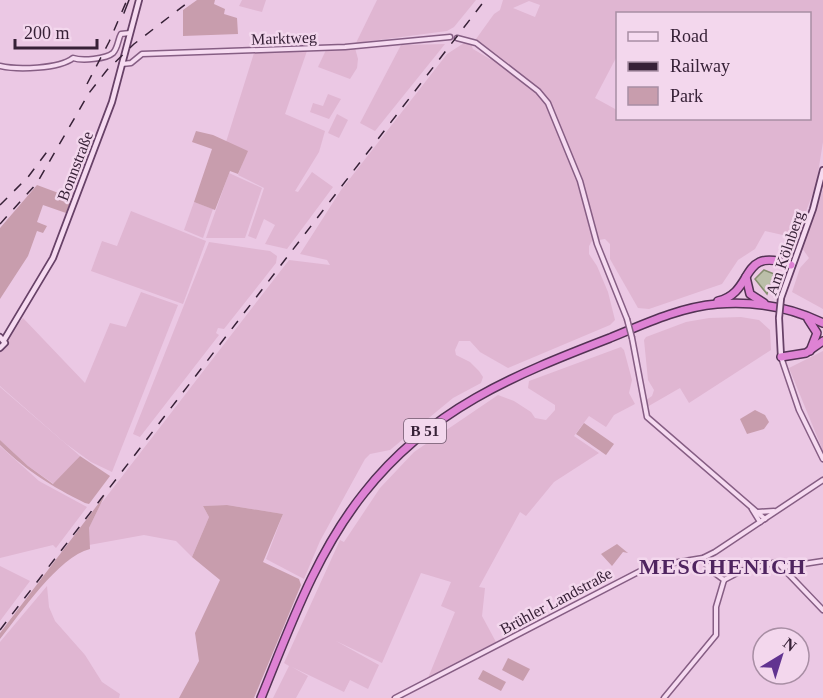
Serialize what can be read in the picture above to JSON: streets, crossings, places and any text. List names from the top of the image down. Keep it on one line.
{"streets":{"highway":["B 51"],"main road":["Bonnstraße","Am Kölnberg"],"street":["Marktweg","Brühler Landstraße"]},"crossings":[["Marktweg","Bonnstraße"]],"districts":["MESCHENICH"],"legend":["Road","Railway","Park"],"scale_bar":"200 m","north":"top right"}
